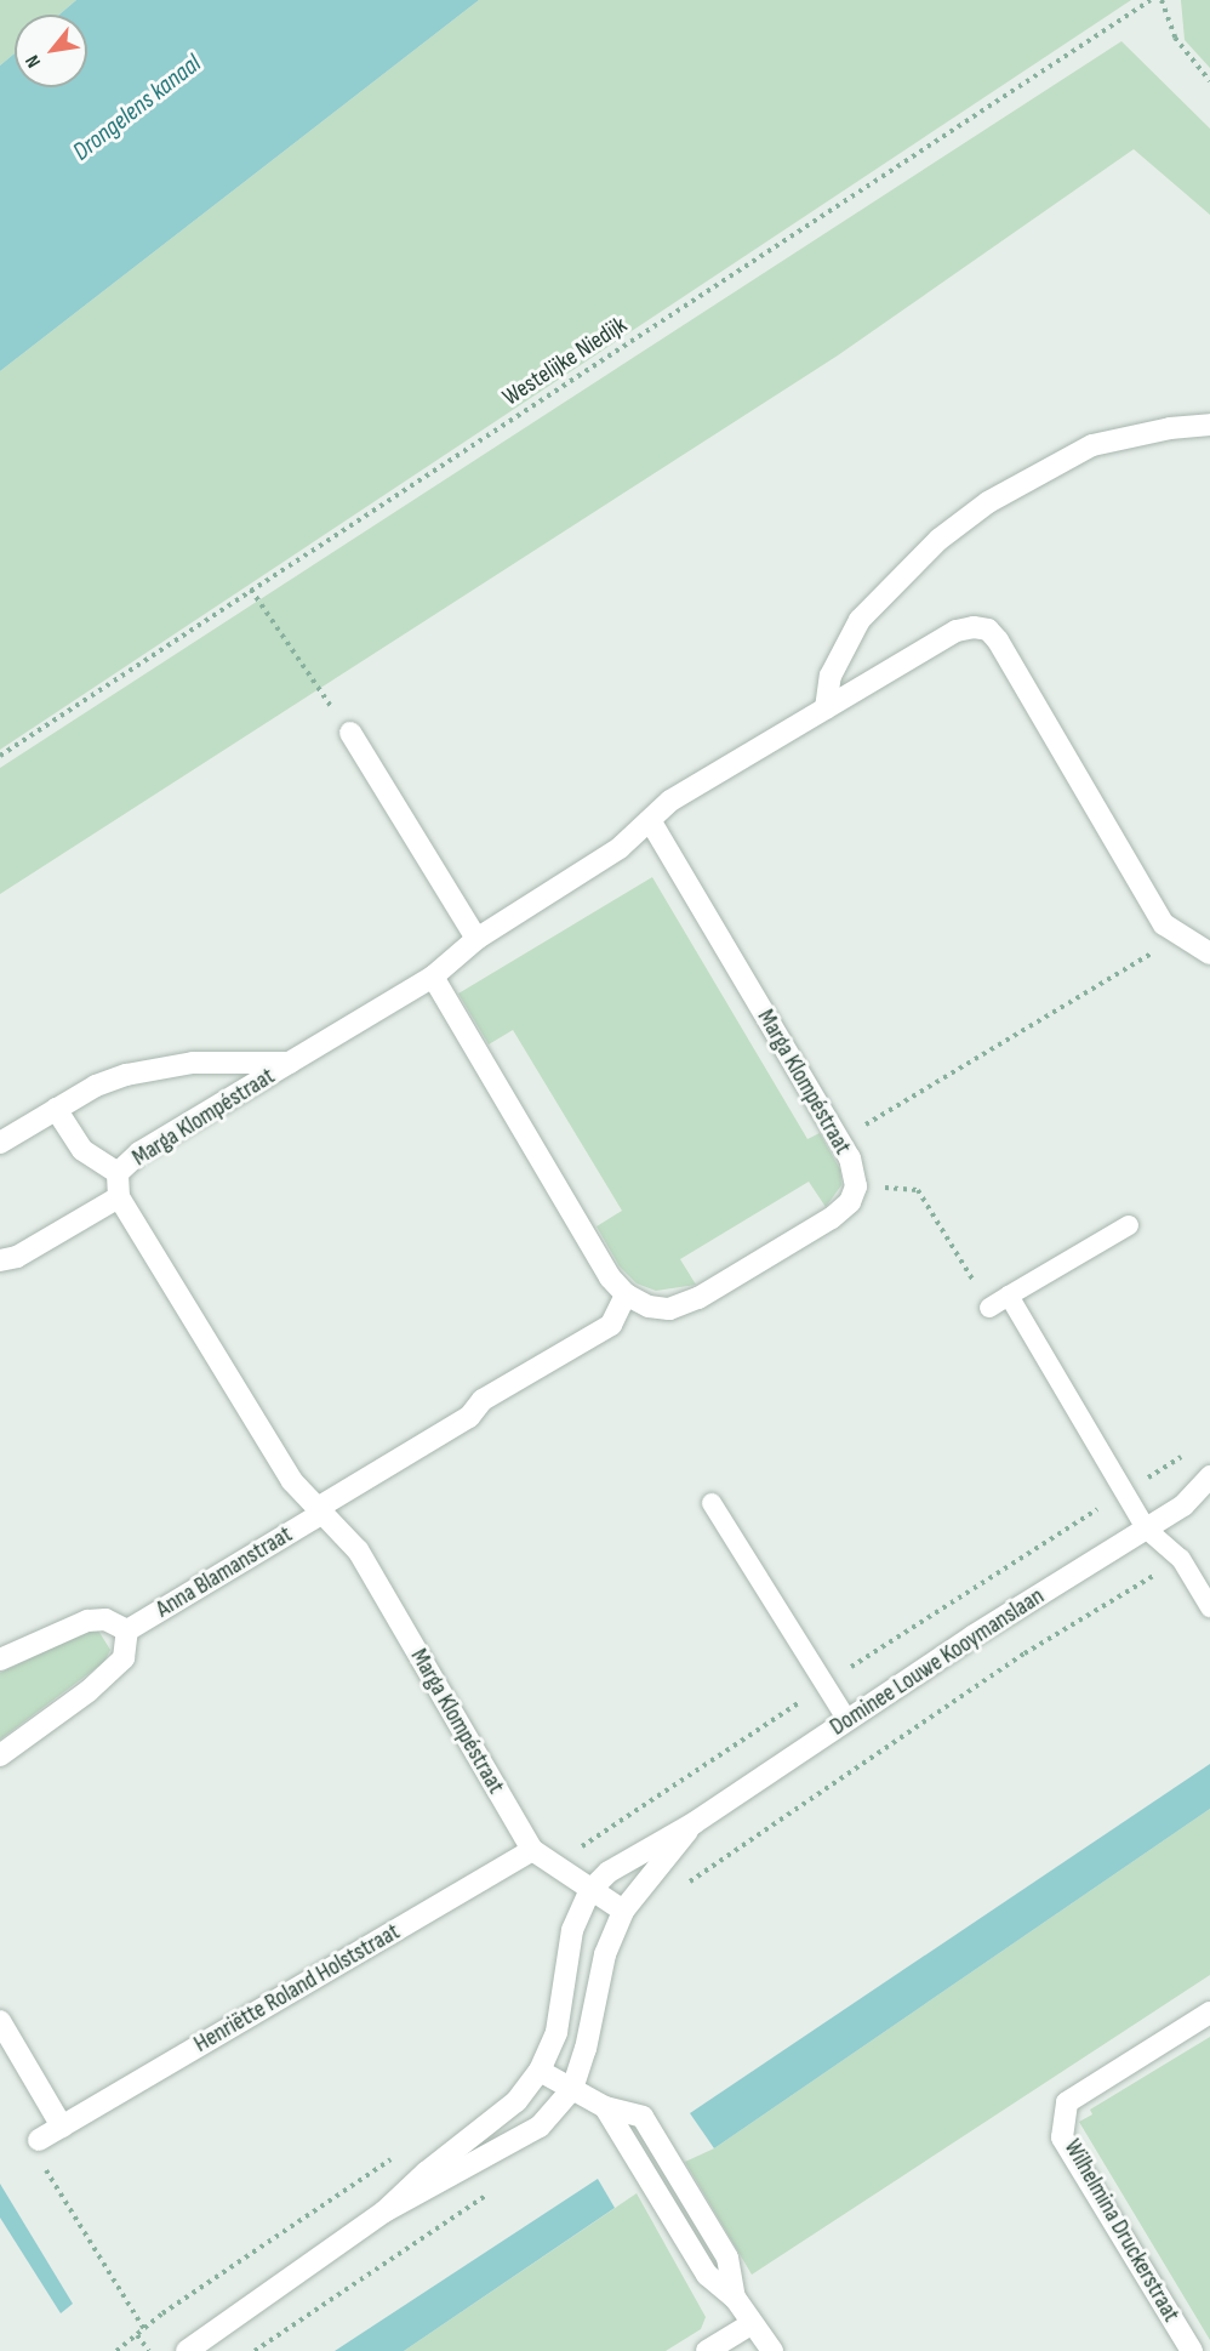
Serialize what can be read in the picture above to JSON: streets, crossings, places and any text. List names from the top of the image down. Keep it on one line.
{"streets":{"street":["Marga Klompéstraat","Anna Blamanstraat","Dominee Louwe Kooymanslaan","Henriëtte Roland Holststraat","Wilhelmina Druckerstraat"],"path":["Westelijke Niedijk"]},"crossings":[["Marga Klompéstraat","Anna Blamanstraat"],["Marga Klompéstraat","Dominee Louwe Kooymanslaan"],["Marga Klompéstraat","Henriëtte Roland Holststraat"]],"water":["Drongelens kanaal"],"north":"bottom left"}
